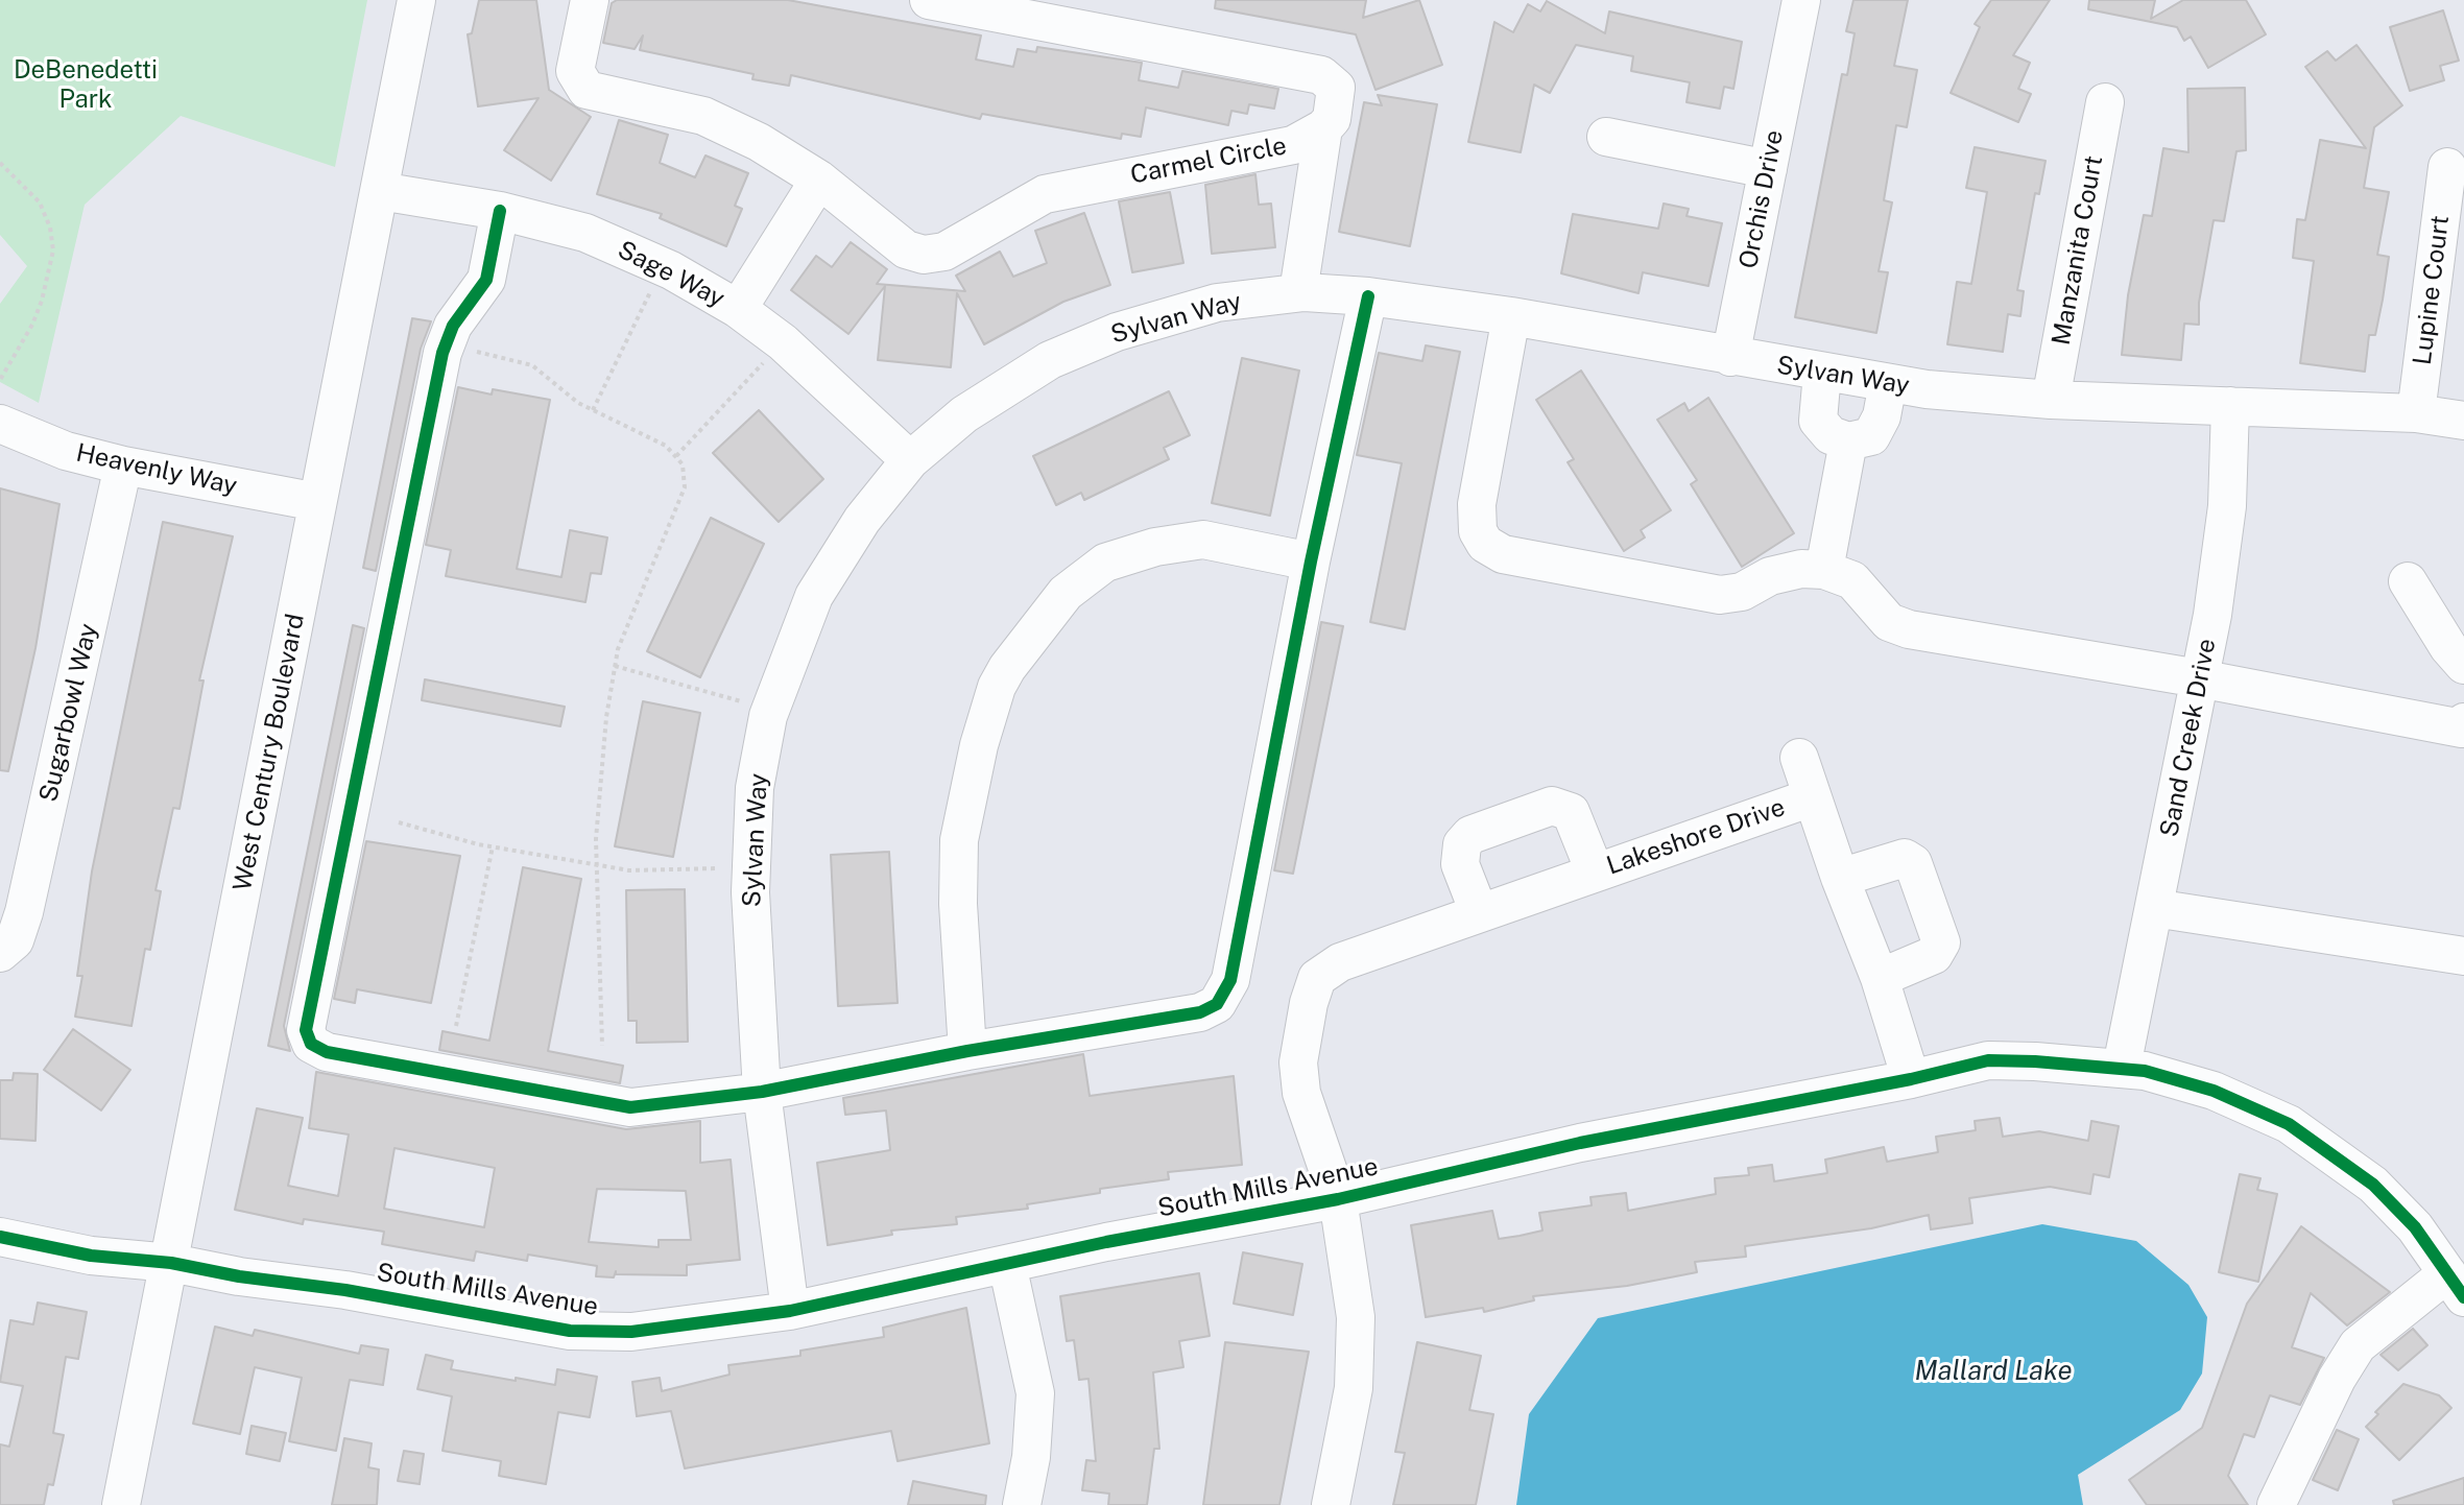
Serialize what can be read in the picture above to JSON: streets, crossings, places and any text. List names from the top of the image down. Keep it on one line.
{"streets":{"street":["Carmel Circle","Orchis Drive","Manzanita Court","Sage Way","Lupine Court","Sylvan Way","Heavenly Way","Sugarbowl Way","Sand Creek Drive","West Century Boulevard","Lakeshore Drive","South Mills Avenue"]},"crossings":[["Orchis Drive","Sylvan Way"],["Manzanita Court","Sylvan Way"],["Sage Way","Sylvan Way"],["Sage Way","West Century Boulevard"],["Lupine Court","Sylvan Way"],["Sylvan Way","Sand Creek Drive"],["Sylvan Way","South Mills Avenue"],["Heavenly Way","Sugarbowl Way"],["Heavenly Way","West Century Boulevard"],["Sand Creek Drive","South Mills Avenue"],["West Century Boulevard","South Mills Avenue"],["Lakeshore Drive","South Mills Avenue"]],"water":["Mallard Lake"],"parks":["DeBenedetti Park"]}
